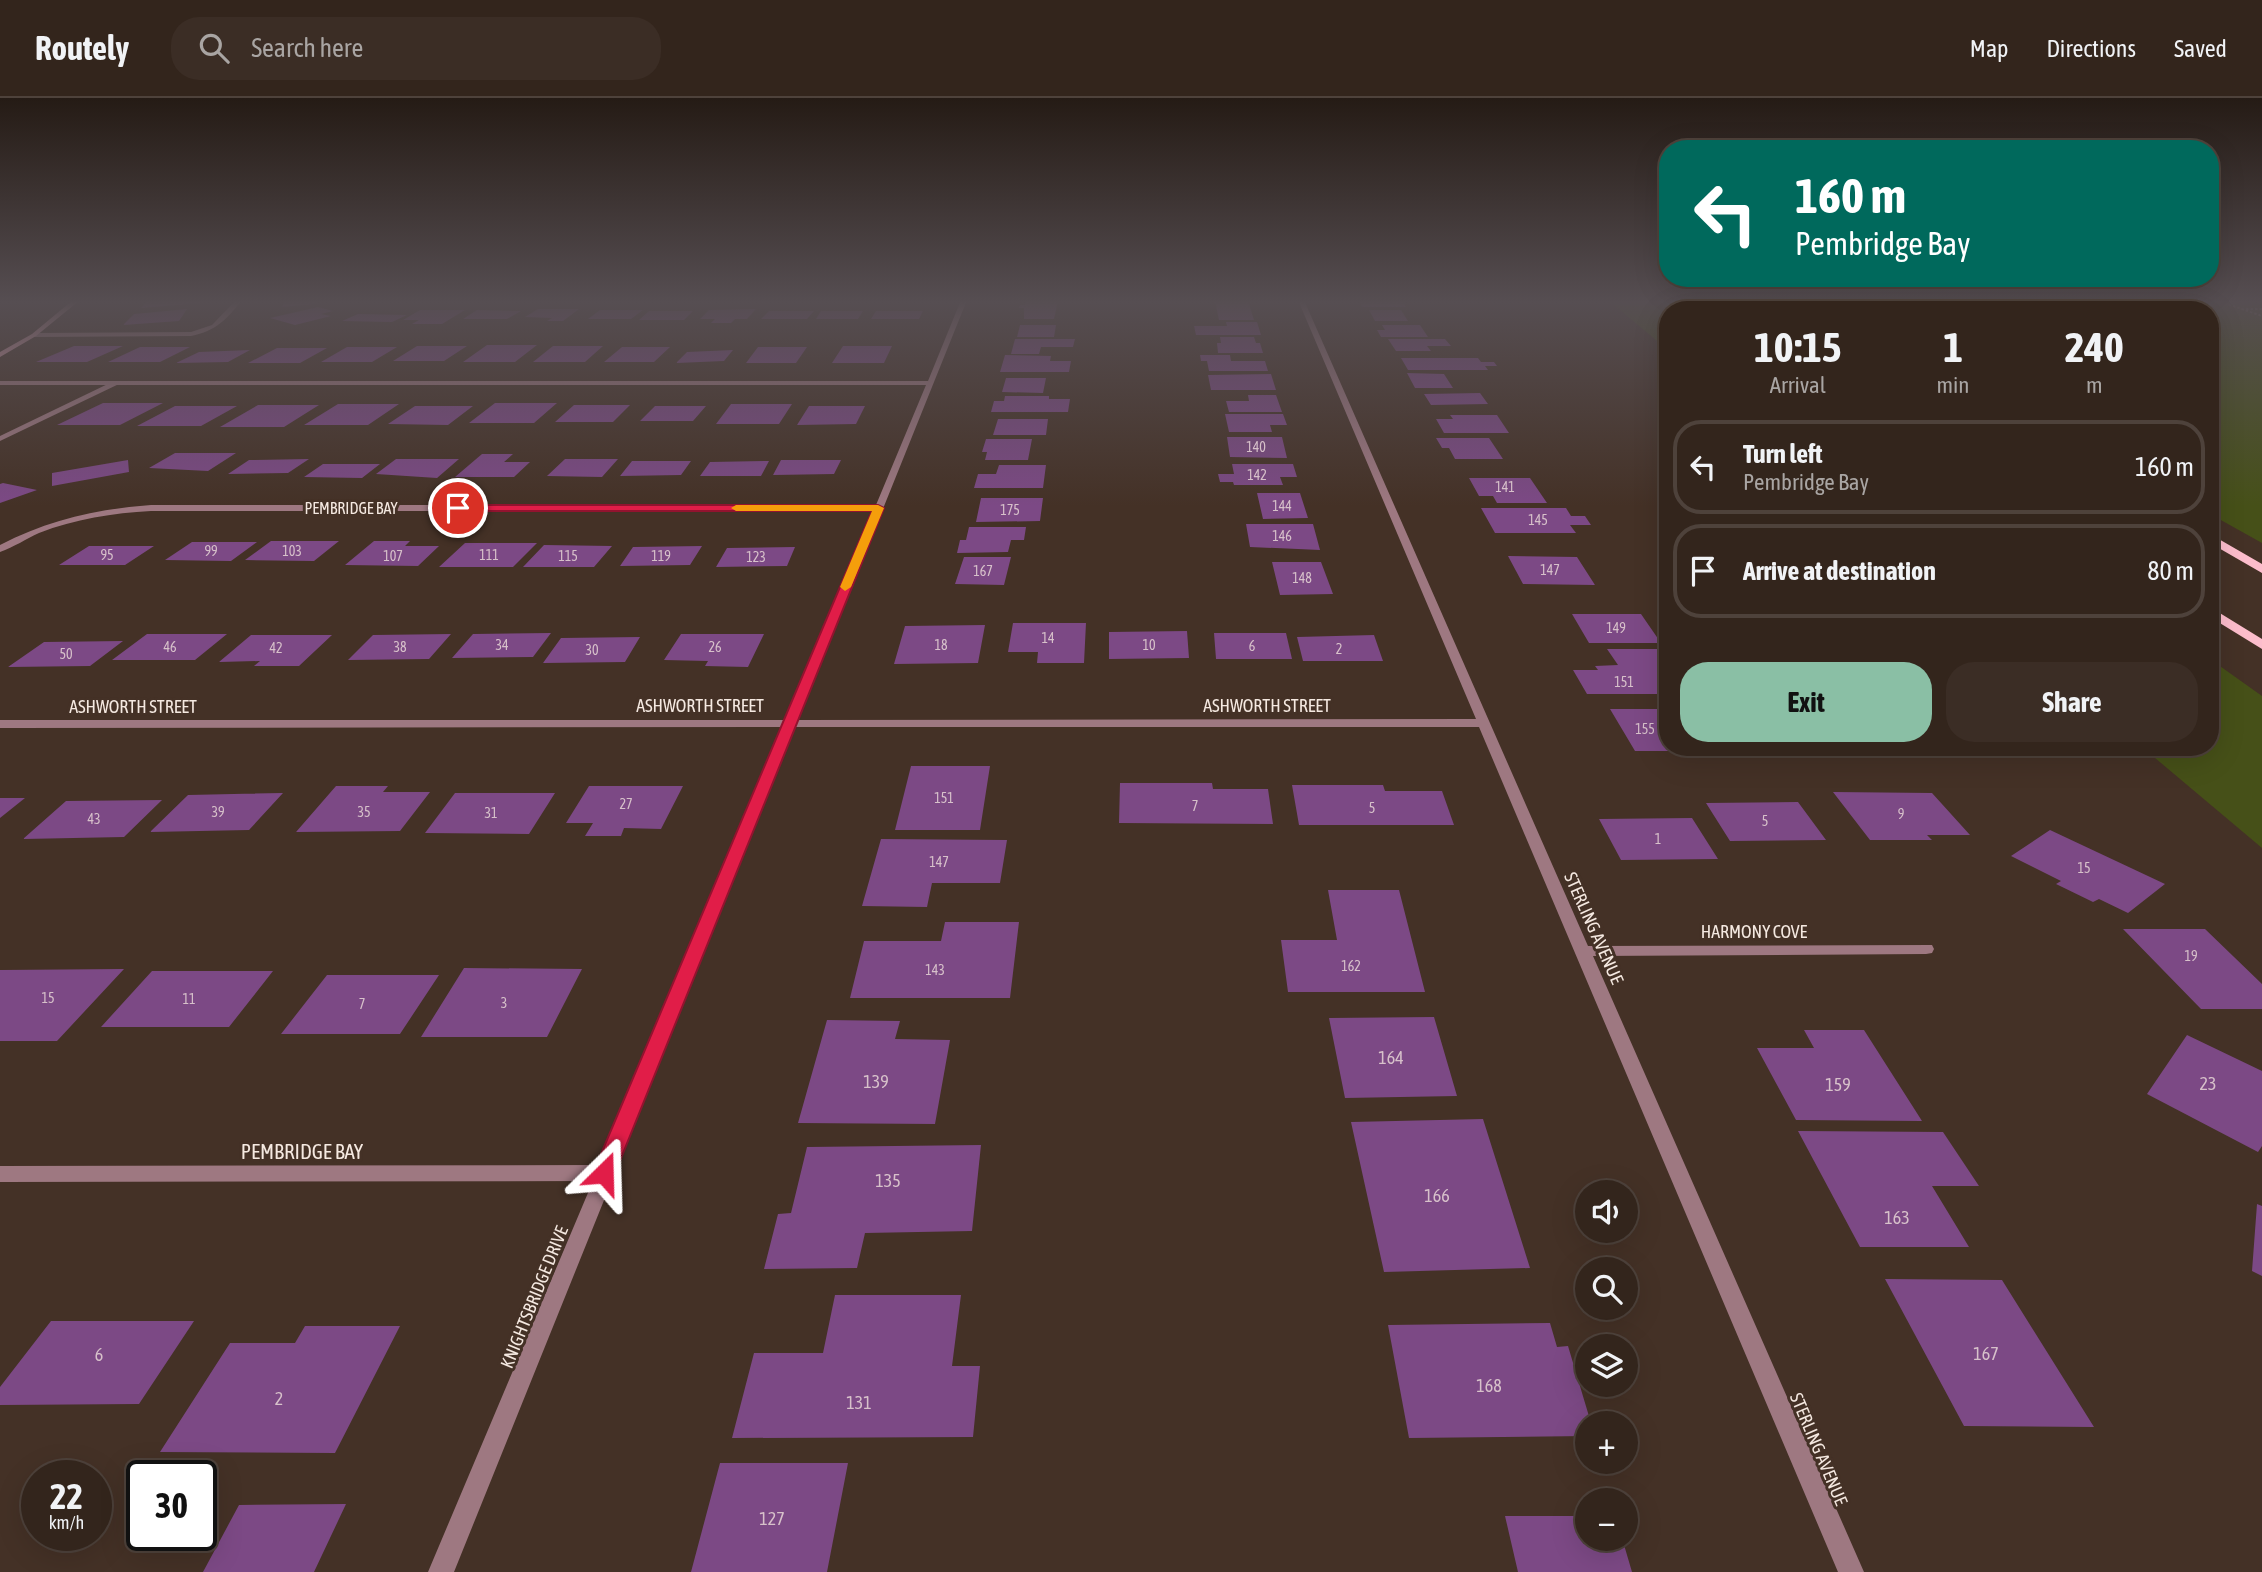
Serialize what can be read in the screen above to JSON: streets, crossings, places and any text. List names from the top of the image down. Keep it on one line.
{"streets":{"street":["PEMBRIDGE BAY","ASHWORTH STREET","STERLING AVENUE","HARMONY COVE","KNIGHTSBRIDGE DRIVE"]},"crossings":[["PEMBRIDGE BAY","KNIGHTSBRIDGE DRIVE"],["ASHWORTH STREET","STERLING AVENUE"],["ASHWORTH STREET","KNIGHTSBRIDGE DRIVE"],["STERLING AVENUE","HARMONY COVE"]],"house_numbers":["140","142","141","144","175","145","146","99","103","95","111","107","115","119","123","147","167","148","149","14","34","18","10","6","46","38","26","42","2","30","50","151","155","151","27","7","5","39","35","31","9","43","5","1","147","15","19","162","143","15","11","3","7","164","139","23","159","135","166","163","167","6","168","2","131","127"],"page":{"header":"Routely","search":"Search here","nav":["Map","Directions","Saved"],"turn":["160 m","Pembridge Bay"],"eta":["10:15","Arrival","1","min","240","m"],"list":[{"name":"Turn left","note":"Pembridge Bay","value":"160 m"},{"name":"Arrive at destination","value":"80 m"}],"buttons":["Exit","Share"],"map_buttons":["+","−"],"speed":"22 km/h","limit":"30"}}
